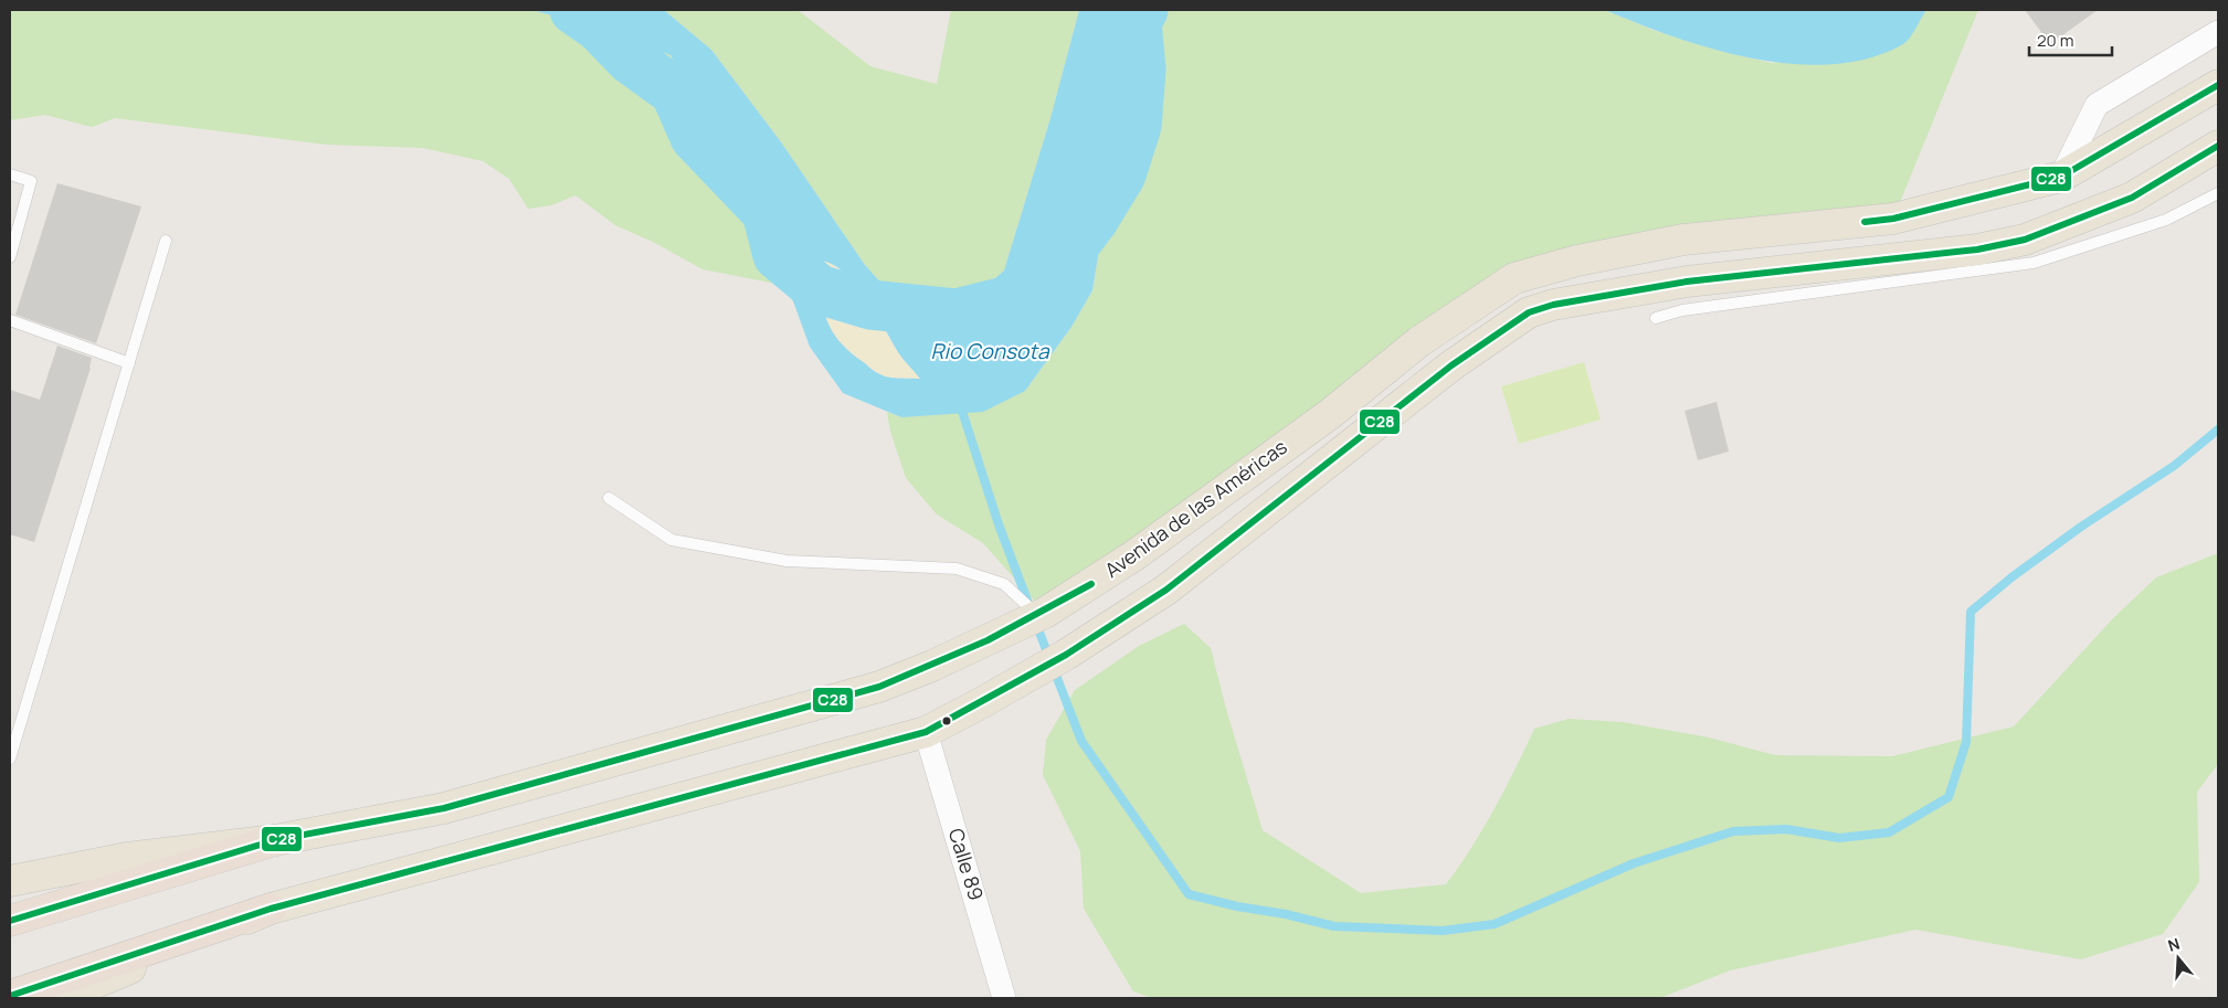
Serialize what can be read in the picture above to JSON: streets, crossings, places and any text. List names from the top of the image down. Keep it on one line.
{"streets":{"highway":["Avenida de las Américas"],"street":["Calle 89"]},"crossings":[["Avenida de las Américas","Calle 89"]],"water":["Rio Consota"],"lines":["transit line C28"],"scale_bar":"20 m","north":"top"}
